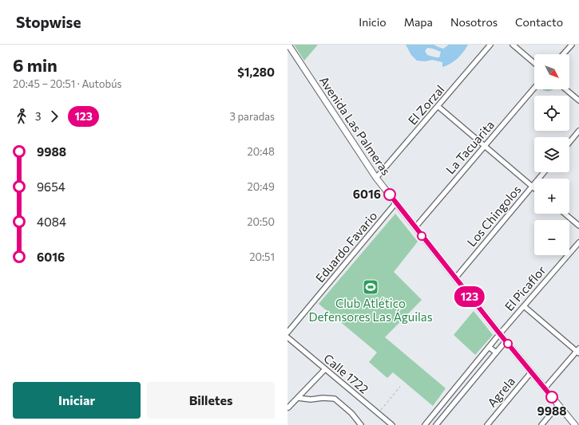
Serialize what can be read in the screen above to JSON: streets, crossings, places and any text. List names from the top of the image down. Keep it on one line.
{"streets":{"main road":["Avenida Las Palmeras"],"street":["El Zorzal","La Tacuarita","Los Chingolos","Eduardo Favario","El Picaflor","Calle 1722","Agrela"]},"crossings":[["El Zorzal","Avenida Las Palmeras"],["Avenida Las Palmeras","La Tacuarita"],["Avenida Las Palmeras","Los Chingolos"],["Avenida Las Palmeras","Eduardo Favario"],["Avenida Las Palmeras","El Picaflor"],["Avenida Las Palmeras","Agrela"]],"places":{"other":["6016","9988"],"sports":["Club Atlético Defensores Las Águilas"]},"lines":["bus line 123"],"north":"bottom right","page":{"header":"Stopwise","nav":["Inicio","Mapa","Nosotros","Contacto"],"heading":["6 min","20:45 – 20:51 · Autobús","$1,280"],"on_map":"123","map_buttons":["+","−"],"legs":["3","123","3 paradas"],"list":[{"name":"9988","value":"20:48"},{"name":"9654","value":"20:49"},{"name":"4084","value":"20:50"},{"name":"6016","value":"20:51"}],"buttons":["Iniciar","Billetes"]}}
